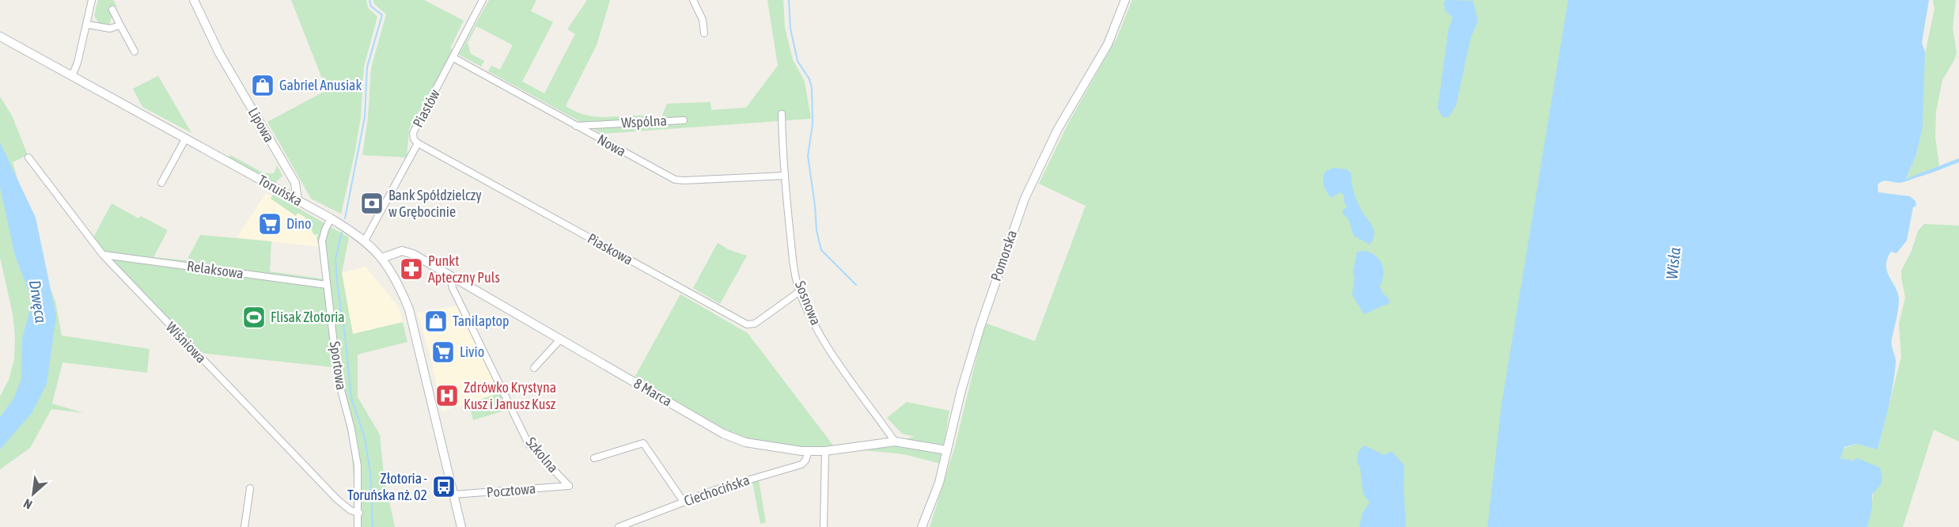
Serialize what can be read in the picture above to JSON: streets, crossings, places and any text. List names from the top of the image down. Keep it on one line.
{"streets":{"main road":["Lipowa","Toruńska","Pomorska","8 Marca"],"street":["Piastów","Wspólna","Nowa","Piaskowa","Relaksowa","Sosnowa","Wiśniowa","Sportowa","Szkolna","Pocztowa","Ciechocińska"]},"crossings":[["Piastów","Nowa"],["Piastów","Toruńska"],["Piastów","Piaskowa"],["Wspólna","Nowa"],["Lipowa","Toruńska"],["Nowa","Sosnowa"],["Toruńska","Sportowa"],["Toruńska","8 Marca"],["Toruńska","Pocztowa"],["Piaskowa","Sosnowa"],["Pomorska","8 Marca"],["Relaksowa","Wiśniowa"],["Relaksowa","Sportowa"],["Sosnowa","8 Marca"],["Wiśniowa","Sportowa"],["8 Marca","Szkolna"],["8 Marca","Ciechocińska"],["Szkolna","Pocztowa"]],"water":["Wisła","Drwęca"],"places":{"shop":["Gabriel Anusiak","Tanilaptop"],"bank":["Bank Spółdzielczy w Grębocinie"],"supermarket":["Dino","Livio"],"pharmacy":["Punkt Apteczny Puls"],"sports":["Flisak Złotoria"],"hospital":["Zdrówko Krystyna Kusz i Janusz Kusz"],"bus stop":["Złotoria - Toruńska nż. 02"]},"north":"bottom left"}
